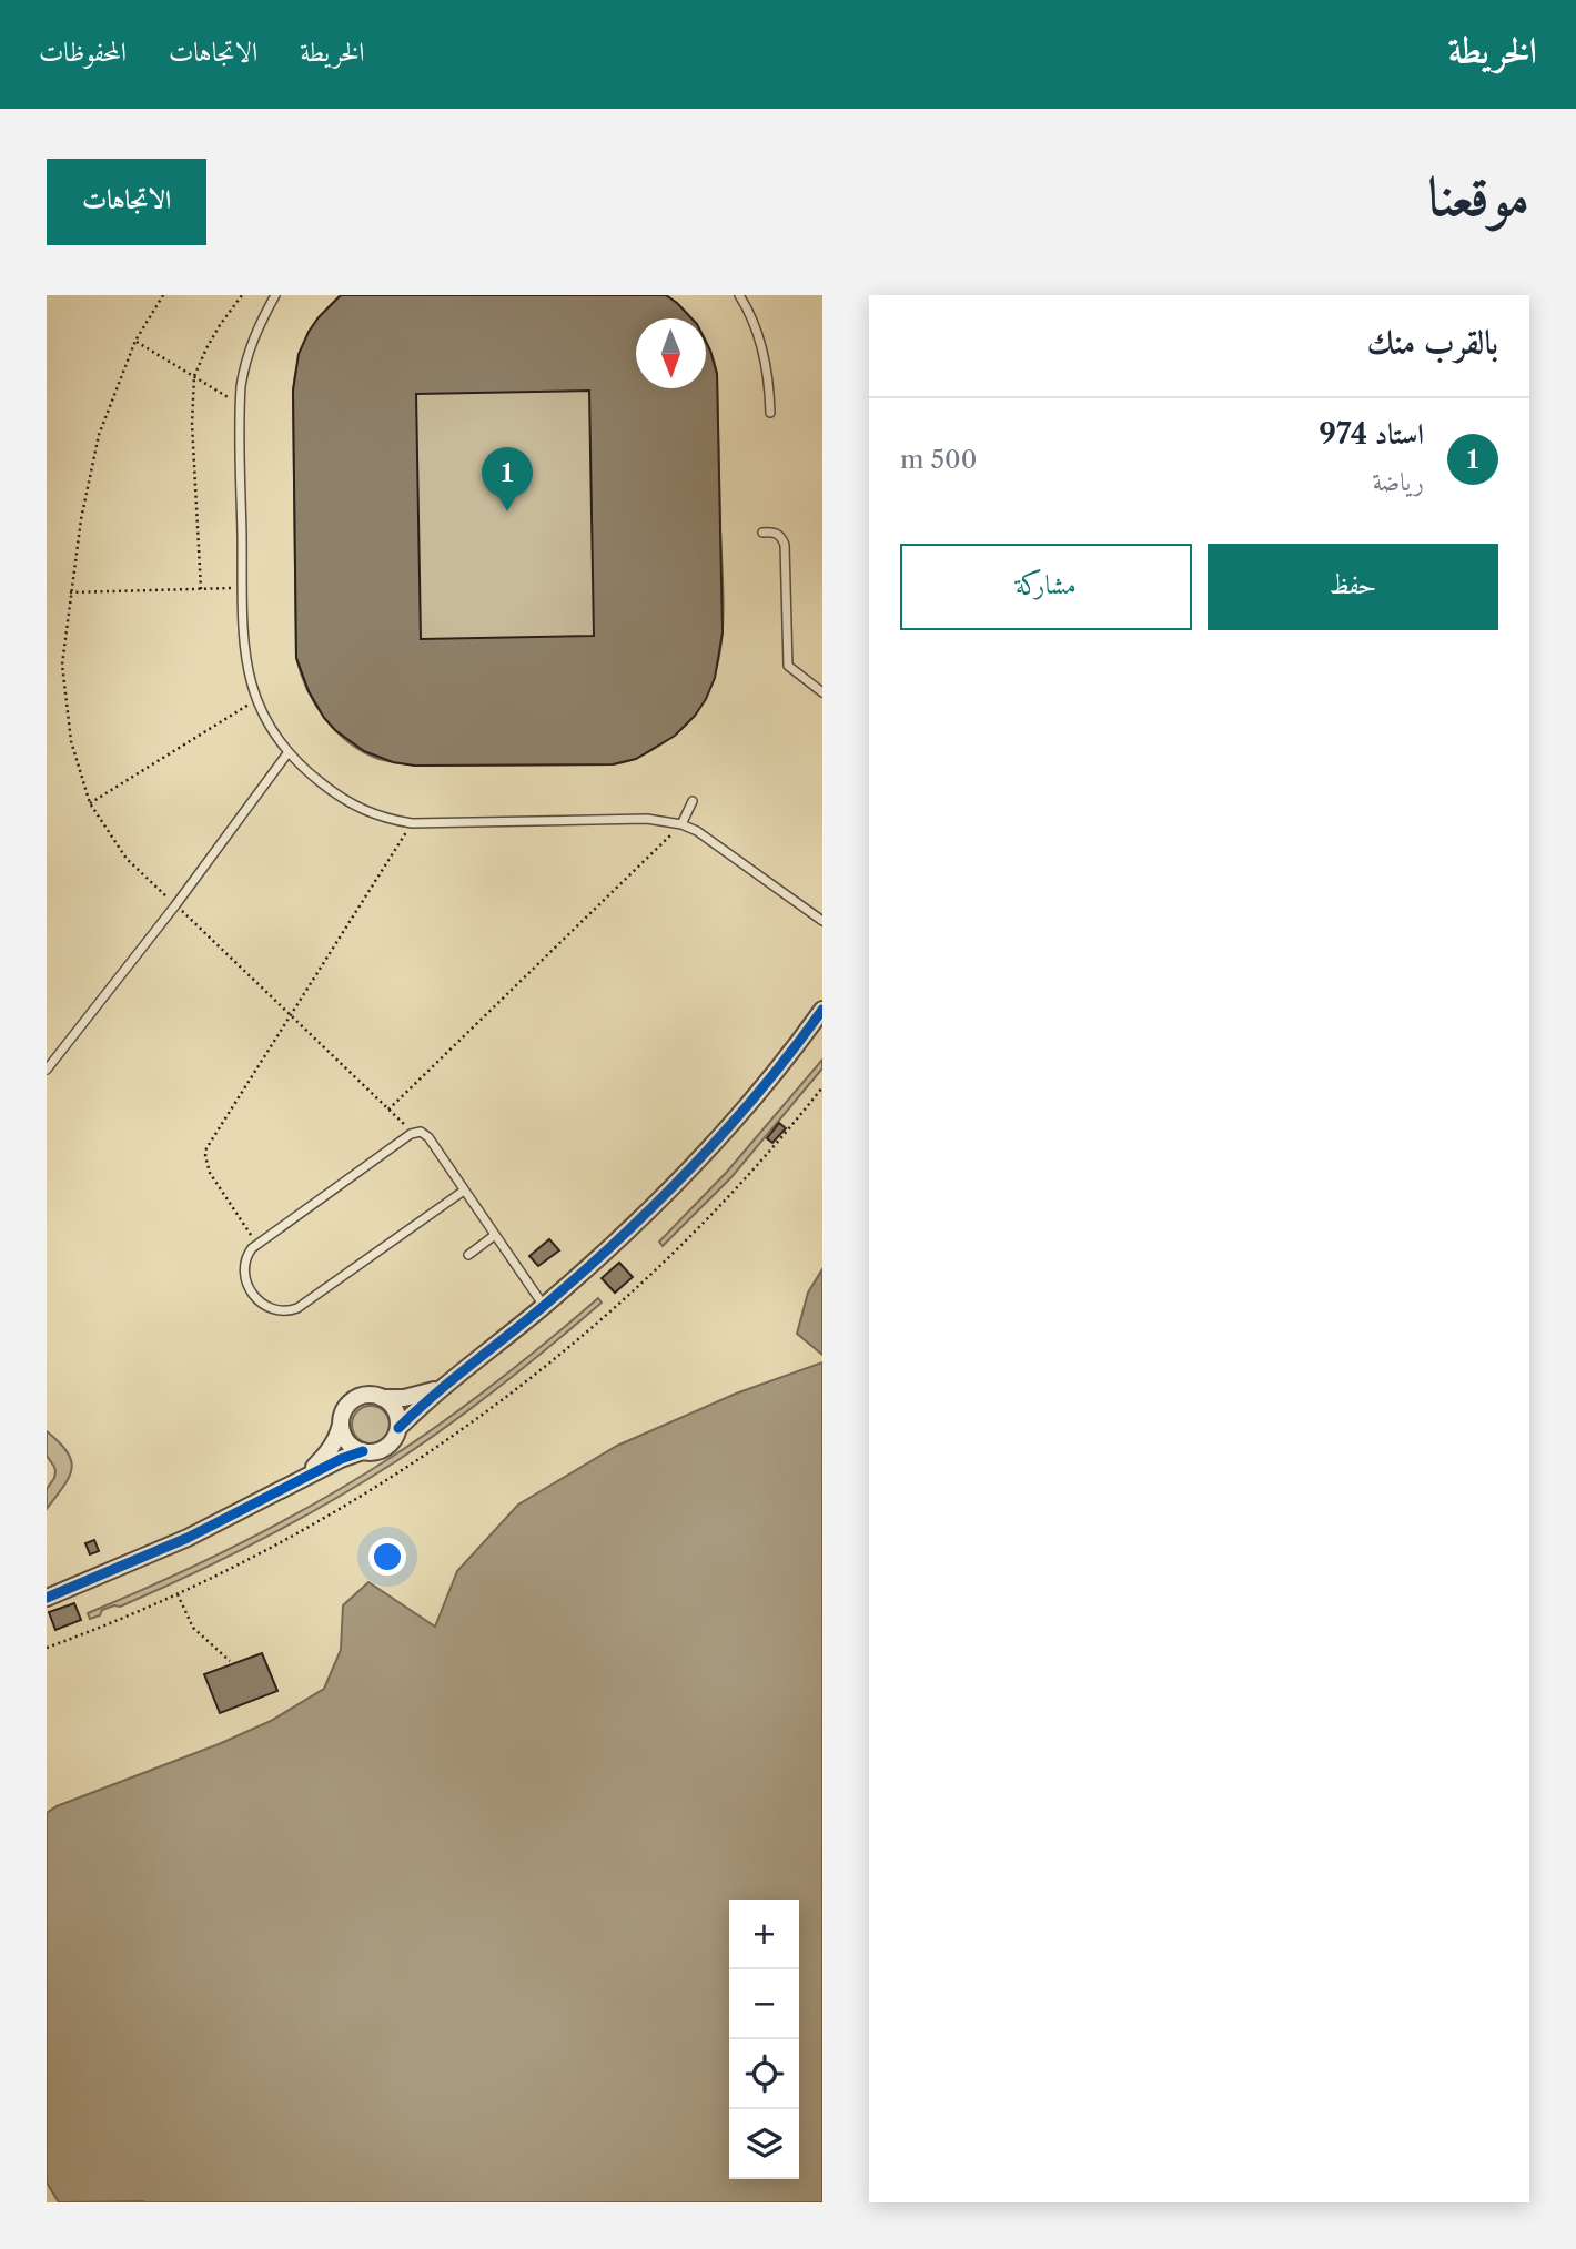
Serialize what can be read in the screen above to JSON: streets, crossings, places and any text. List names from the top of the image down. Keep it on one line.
{"north":"bottom","page":{"header":"الخريطة","nav":["الخريطة","الاتجاهات","المحفوظات"],"title":"موقعنا","buttons":["الاتجاهات",["حفظ","مشاركة"]],"heading":"بالقرب منك","list":[{"mark":"1","name":"استاد 974","note":"رياضة","value":"500 m"}],"pins":"1","map_buttons":["+","−"]}}
